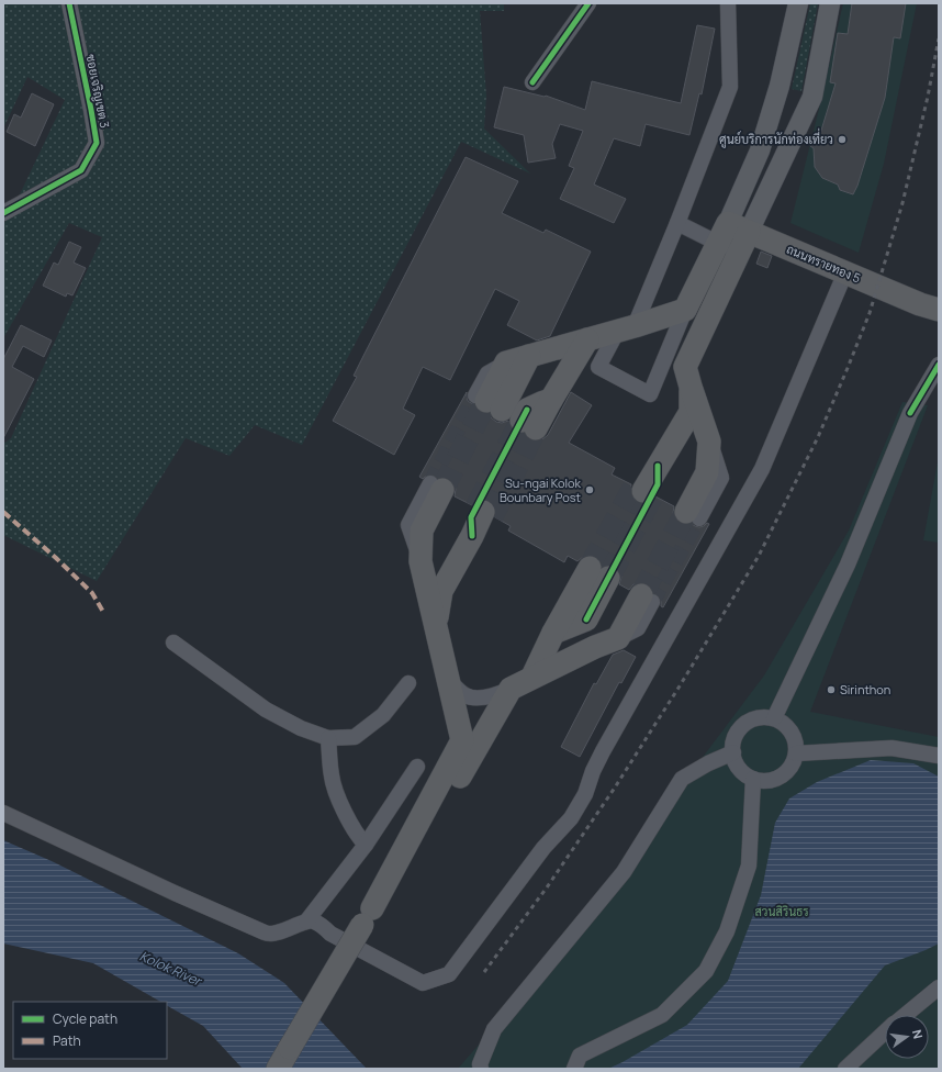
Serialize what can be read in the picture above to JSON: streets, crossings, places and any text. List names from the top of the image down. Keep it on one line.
{"streets":{"highway":["ถนนทรายทอง 5"],"street":["ซอยเจริญเขต 3"]},"water":["Kolok River"],"parks":["สวนสิรินธร"],"places":["ศูนย์บริการนักท่องเที่ยว","Su-ngai Kolok Bounbary Post","Sirinthon"],"legend":["Cycle path","Path"],"north":"right"}
